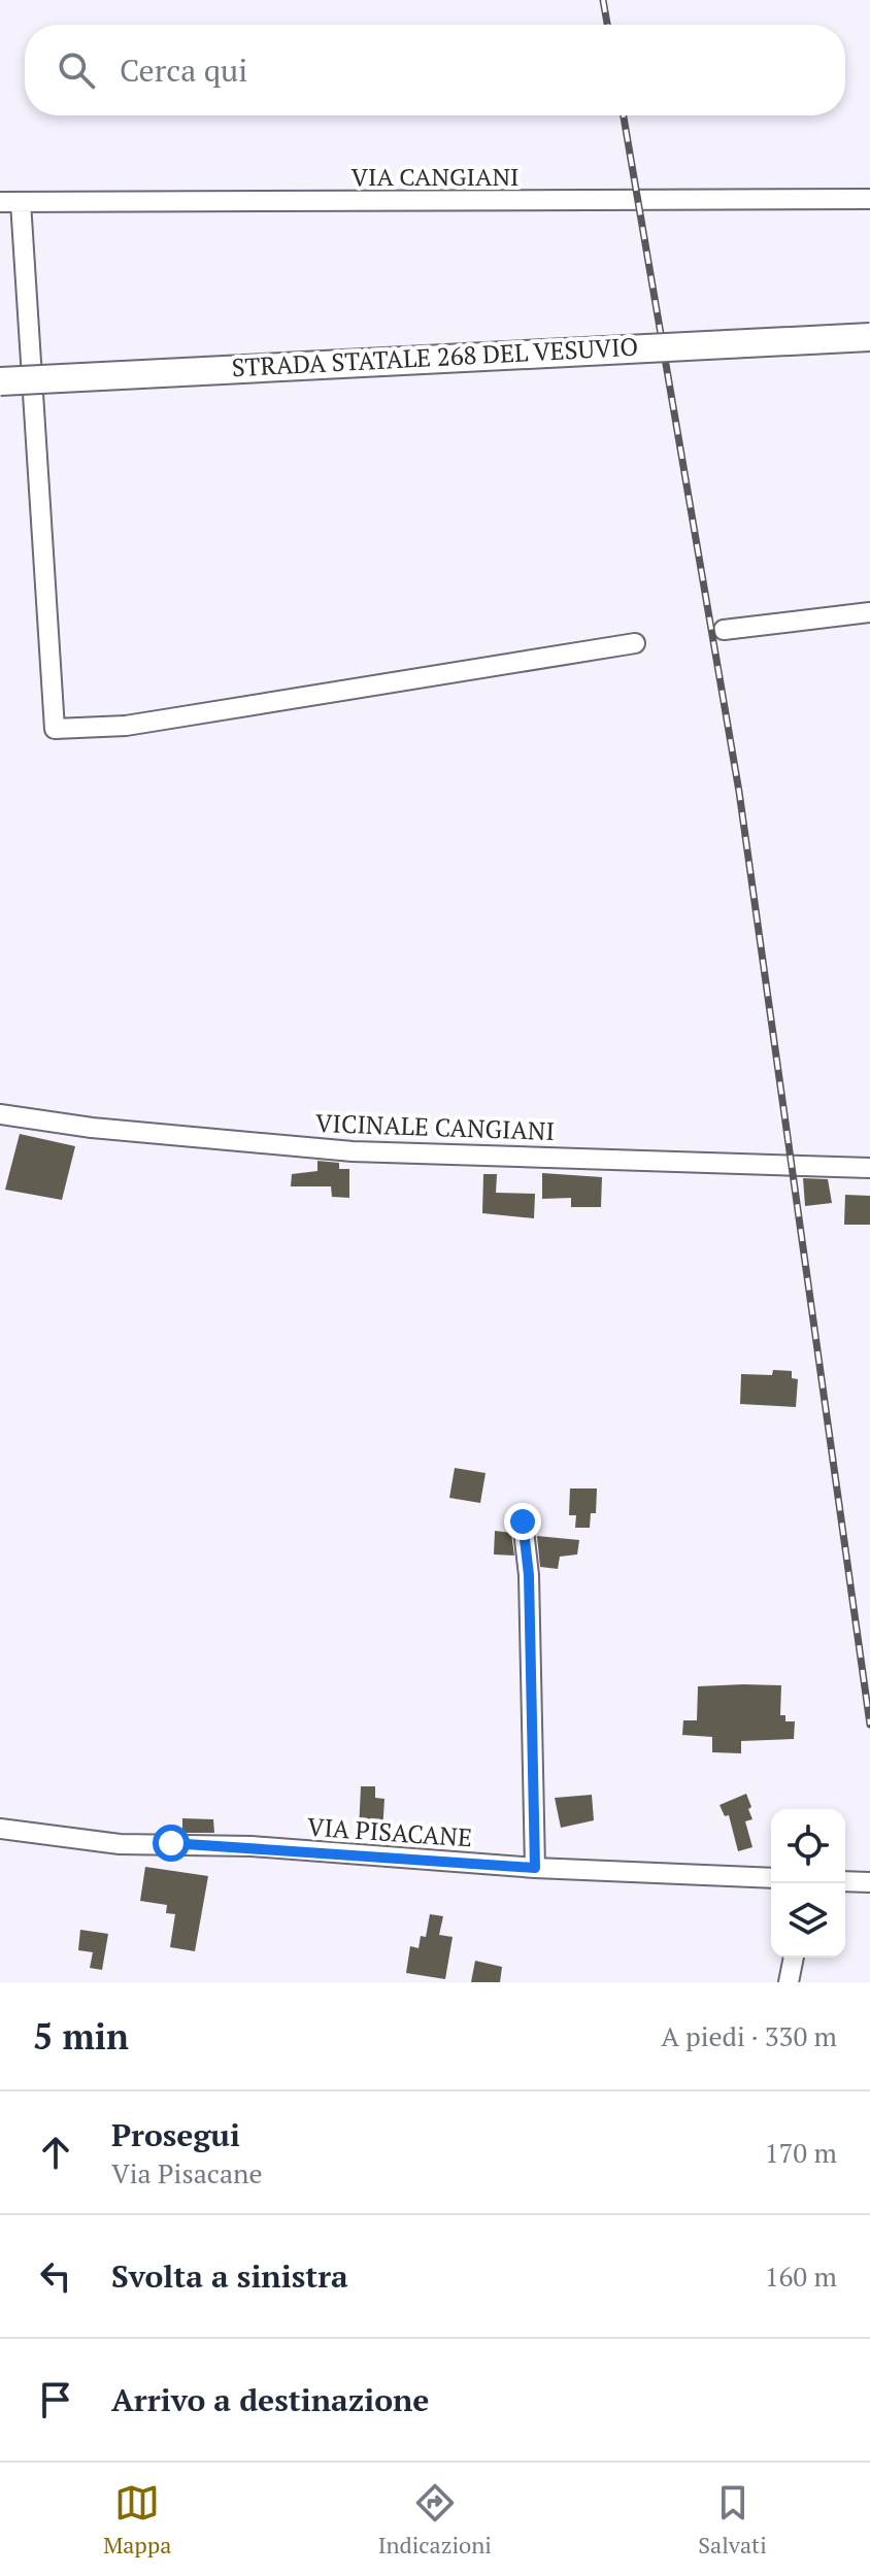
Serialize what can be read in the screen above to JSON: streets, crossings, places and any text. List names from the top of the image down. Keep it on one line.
{"streets":{"highway":["STRADA STATALE 268 DEL VESUVIO"],"street":["VIA CANGIANI","VICINALE CANGIANI","VIA PISACANE"]},"page":{"search":"Cerca qui","heading":["5 min","A piedi · 330 m"],"list":[["Prosegui","Via Pisacane","170 m"],["Svolta a sinistra","160 m"],"Arrivo a destinazione"],"nav":["Mappa","Indicazioni","Salvati"]}}
